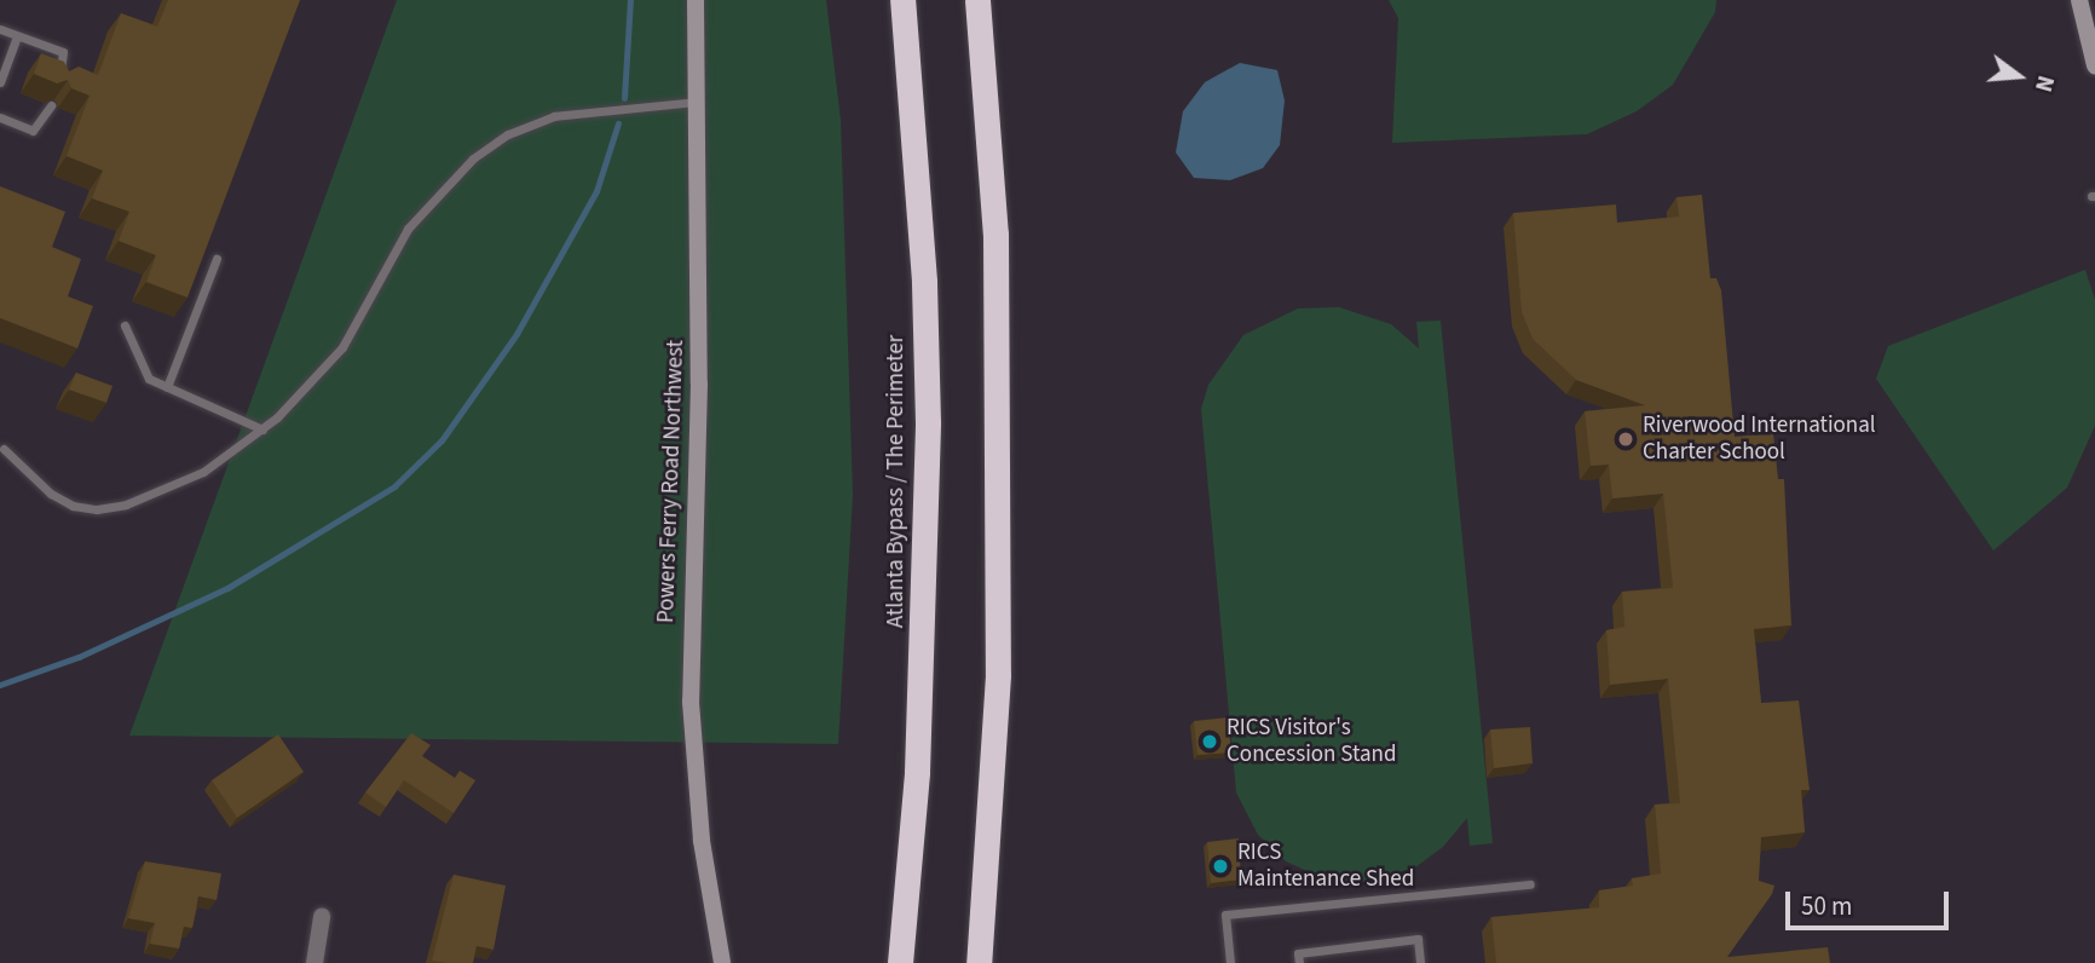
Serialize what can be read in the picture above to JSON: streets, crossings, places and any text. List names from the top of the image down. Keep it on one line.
{"streets":{"highway":["Atlanta Bypass / The Perimeter"],"street":["Powers Ferry Road Northwest"]},"places":["Riverwood International Charter School","RICS Visitor's Concession Stand","RICS Maintenance Shed"],"scale_bar":"50 m","north":"right"}
